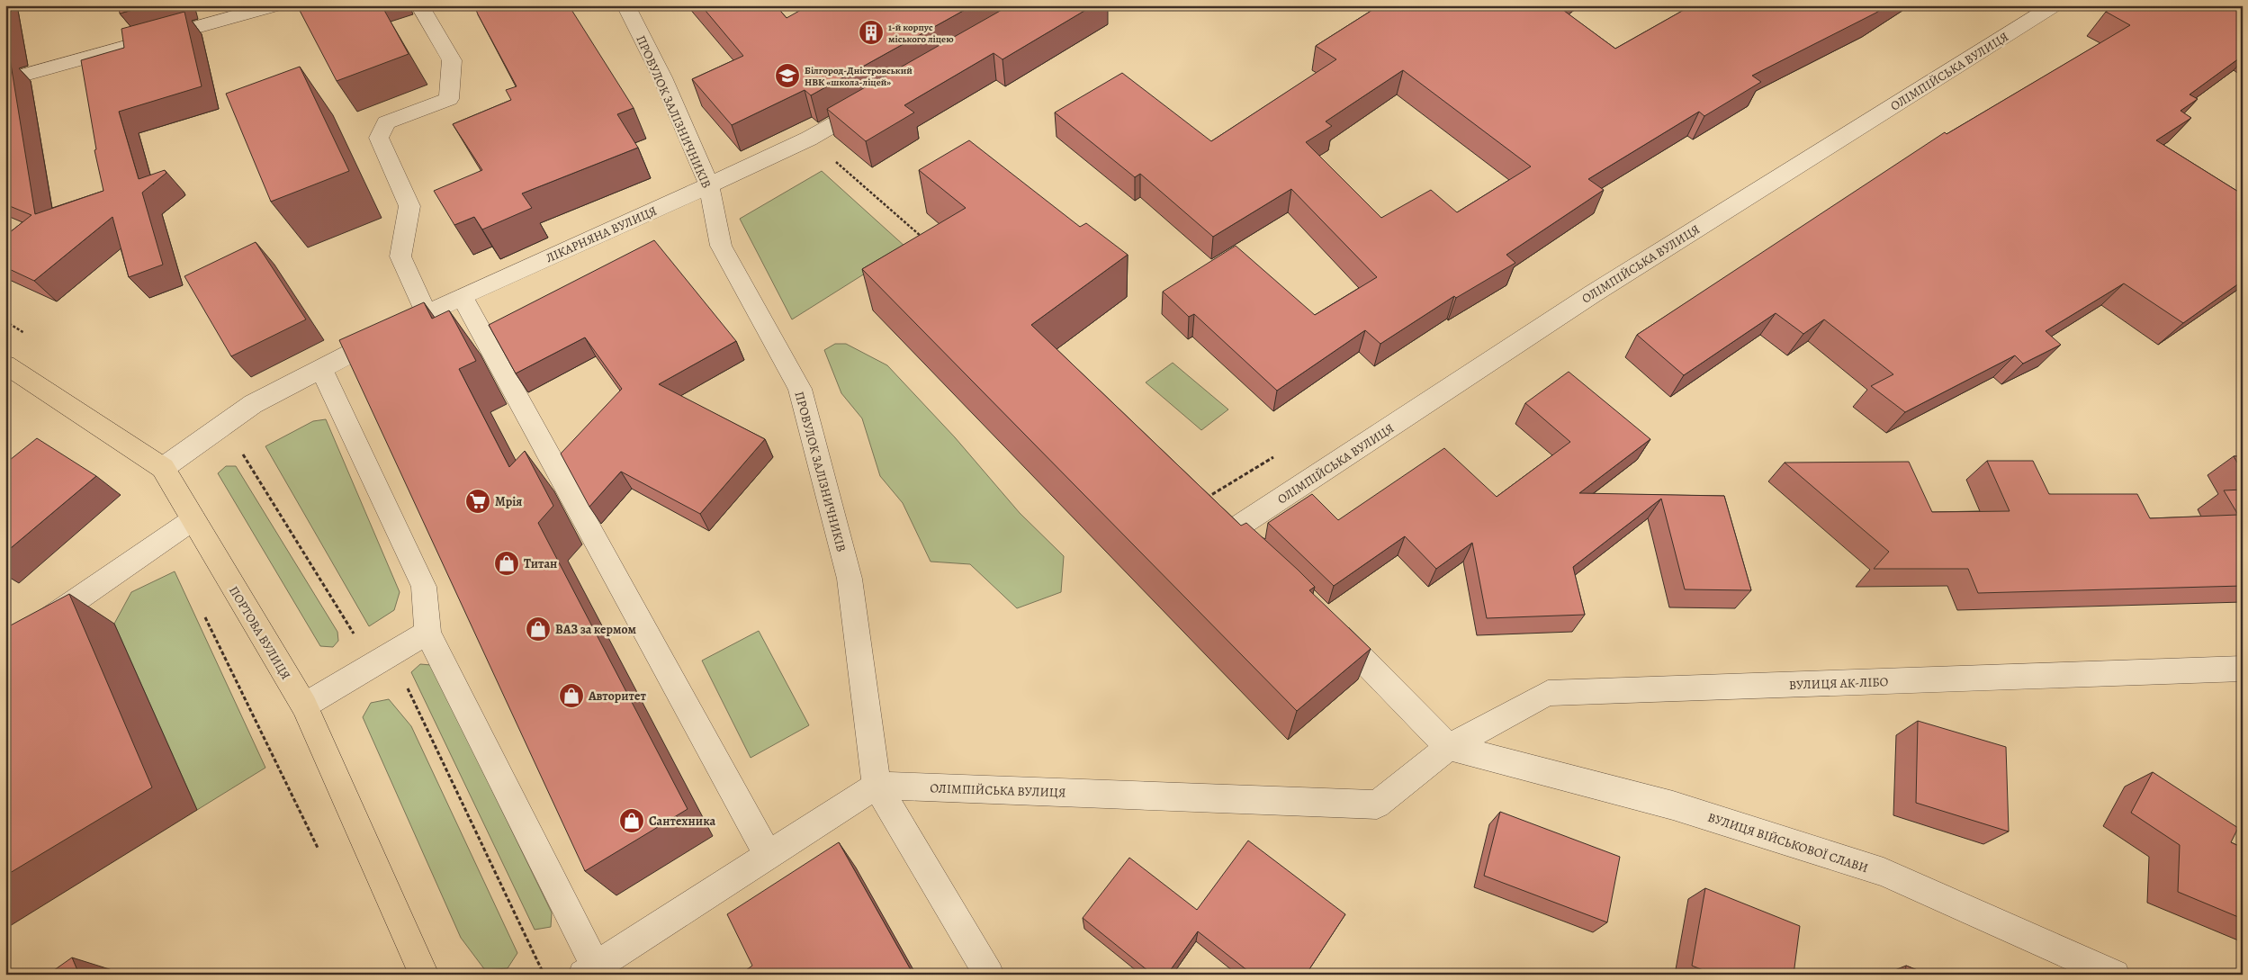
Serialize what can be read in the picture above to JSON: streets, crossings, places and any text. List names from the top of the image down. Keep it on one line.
{"streets":{"main road":["ПОРТОВА ВУЛИЦЯ"],"street":["ОЛІМПІЙСЬКА ВУЛИЦЯ","ПРОВУЛОК ЗАЛІЗНИЧНИКІВ","ЛІКАРНЯНА ВУЛИЦЯ","ВУЛИЦЯ АК-ЛІБО","ВУЛИЦЯ ВІЙСЬКОВОЇ СЛАВИ"]},"crossings":[["ОЛІМПІЙСЬКА ВУЛИЦЯ","ПРОВУЛОК ЗАЛІЗНИЧНИКІВ"],["ОЛІМПІЙСЬКА ВУЛИЦЯ","ВУЛИЦЯ АК-ЛІБО"],["ОЛІМПІЙСЬКА ВУЛИЦЯ","ВУЛИЦЯ ВІЙСЬКОВОЇ СЛАВИ"],["ПРОВУЛОК ЗАЛІЗНИЧНИКІВ","ЛІКАРНЯНА ВУЛИЦЯ"],["ЛІКАРНЯНА ВУЛИЦЯ","ПОРТОВА ВУЛИЦЯ"],["ВУЛИЦЯ АК-ЛІБО","ВУЛИЦЯ ВІЙСЬКОВОЇ СЛАВИ"]],"places":{"building":["1-й корпус міського ліцею"],"school or university":["Білгород-Дністровський НВК «школа-ліцей»"],"supermarket":["Мрія"],"shop":["Титан","ВАЗ за кермом","Авторитет","Сантехника"]}}
